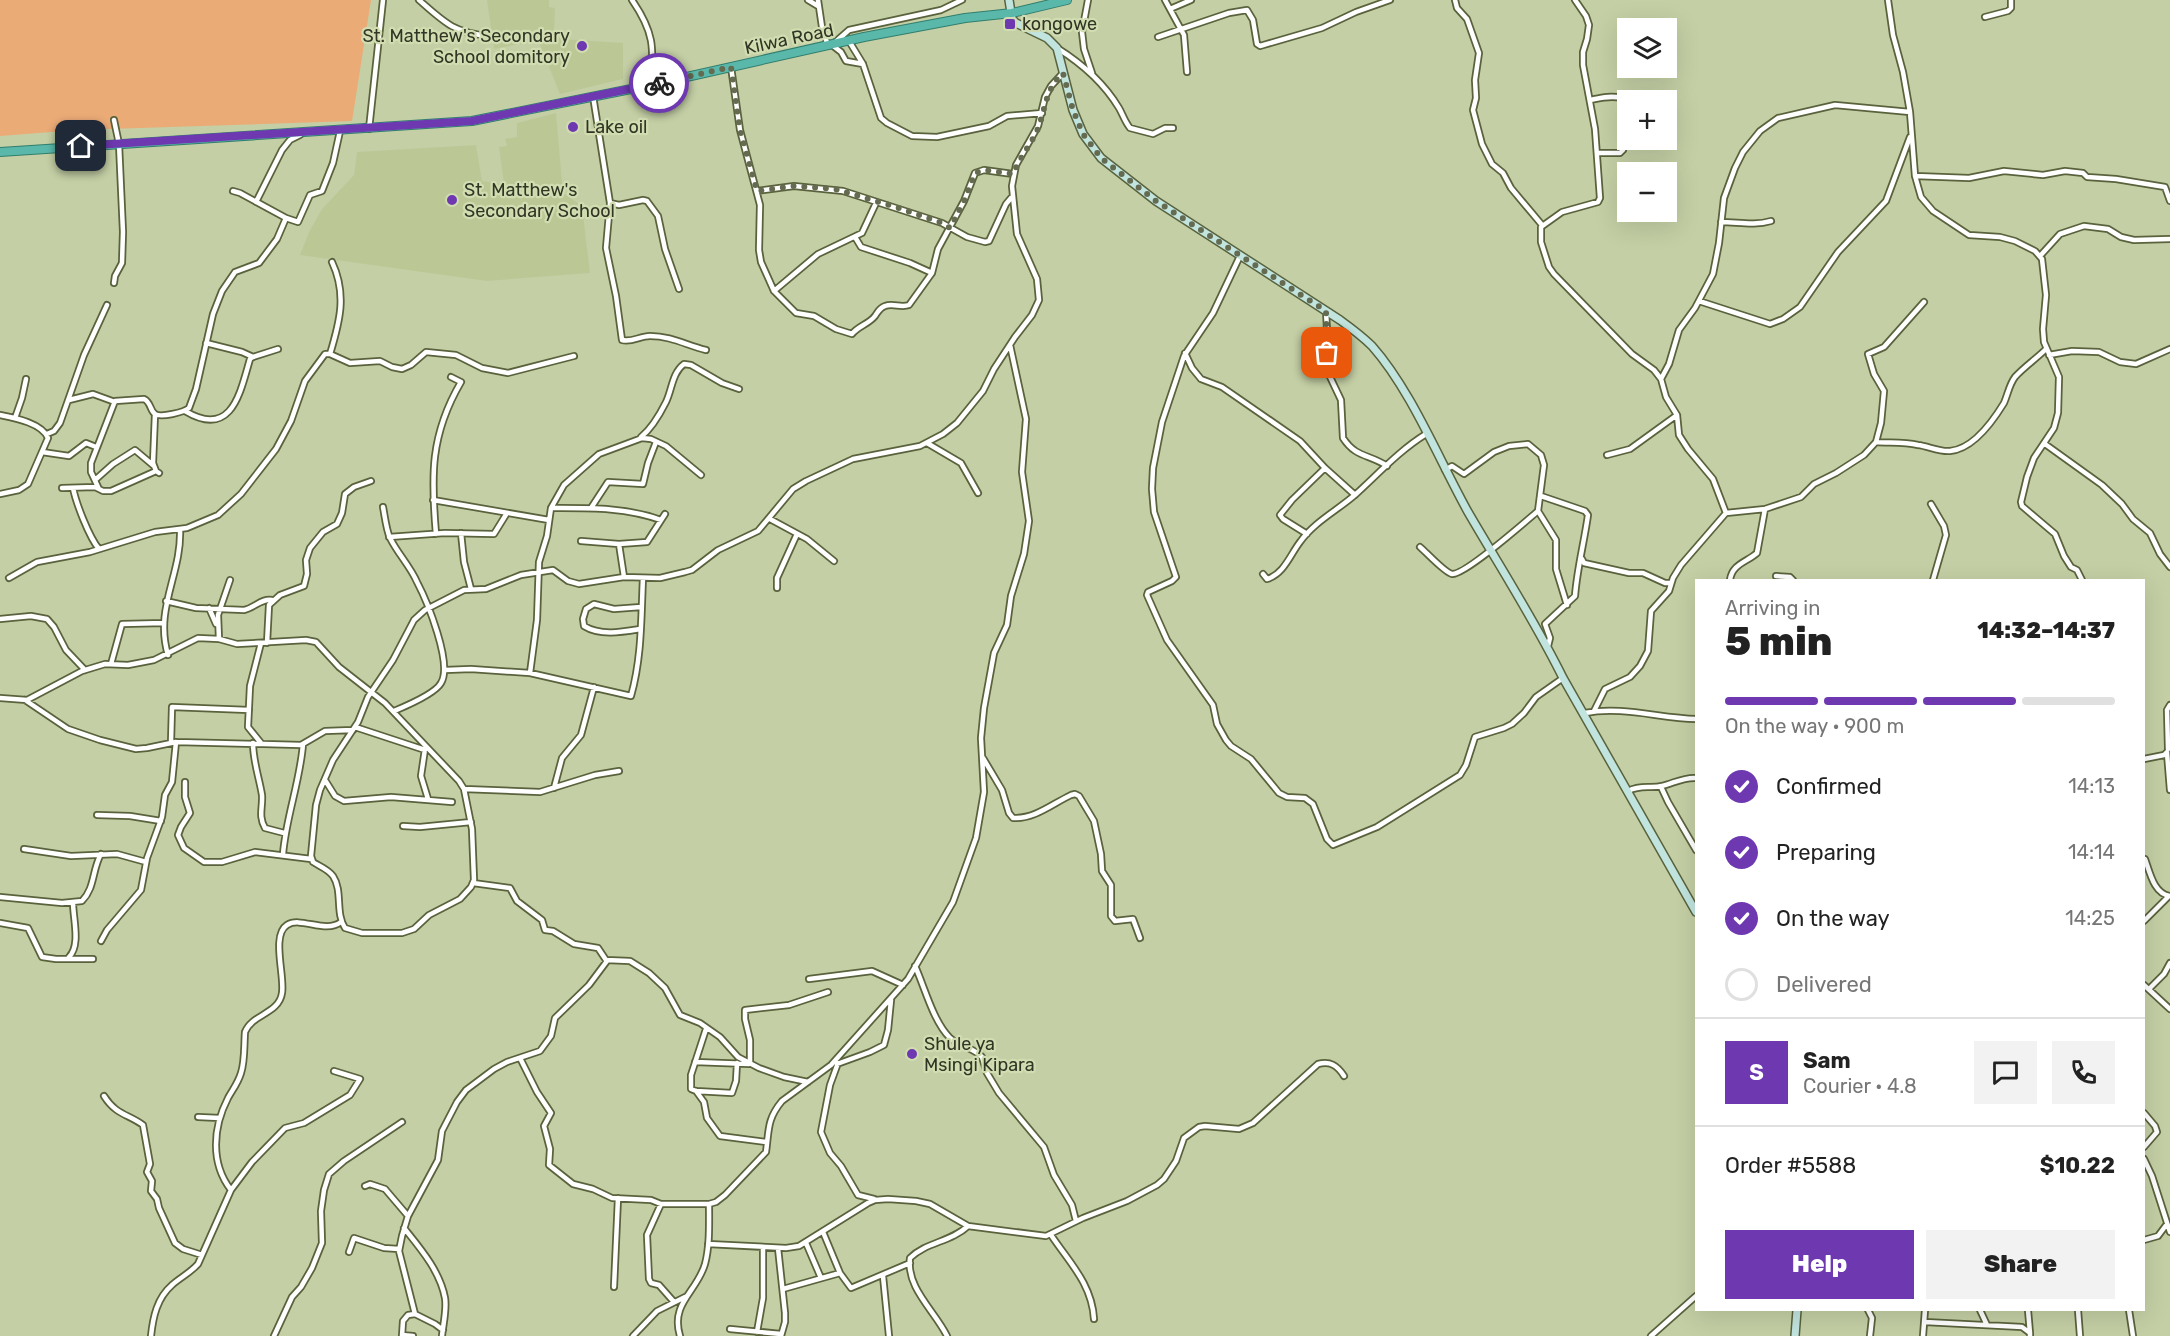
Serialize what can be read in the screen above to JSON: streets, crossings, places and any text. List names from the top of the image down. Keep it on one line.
{"streets":{"highway":["Kilwa Road"]},"places":{"transit":["kongowe"],"other":["St. Matthew's Secondary School domitory","Lake oil","St. Matthew's Secondary School","Shule ya Msingi Kipara"]},"page":{"map_buttons":["+","−"],"heading":["5 min","Arriving in","14:32–14:37"],"panel":["Sam","Courier · 4.8","Order #5588","$10.22"],"bar":"On the way · 900 m","list":[["Confirmed","14:13"],["Preparing","14:14"],["On the way","14:25"],"Delivered"],"round":"S","buttons":["Help","Share"]}}
